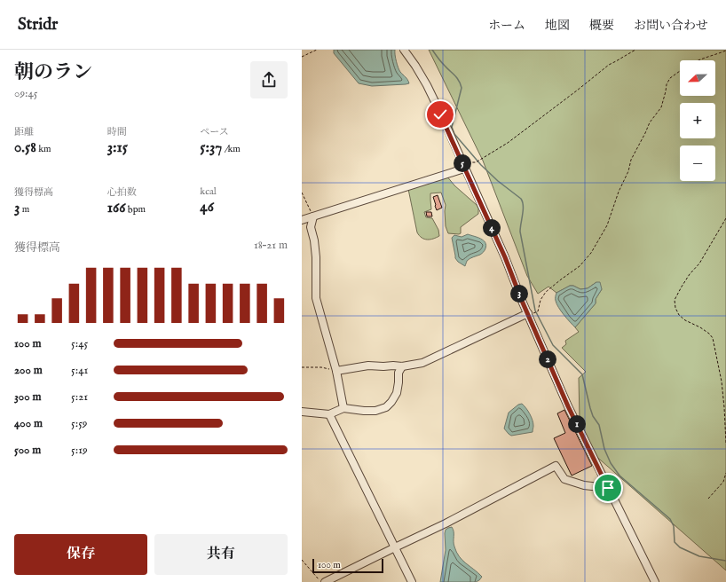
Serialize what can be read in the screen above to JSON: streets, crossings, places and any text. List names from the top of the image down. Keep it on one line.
{"scale_bar":"100 m","north":"left","page":{"header":"Stridr","nav":["ホーム","地図","概要","お問い合わせ"],"heading":["朝のラン","09:45"],"map_buttons":["+","−"],"stats":[["距離","0.58 km"],["時間","3:15"],["ペース","5:37 /km"],["獲得標高","3 m"],["心拍数","166 bpm"],["kcal","46"]],"pins":["5","4","3","2","1"],"chart":["獲得標高","18–21 m"],"list":[{"name":"100 m","note":"5:45"},{"name":"200 m","note":"5:41"},{"name":"300 m","note":"5:21"},{"name":"400 m","note":"5:59"},{"name":"500 m","note":"5:19"}],"buttons":["保存","共有"],"scale":"100 m"}}
